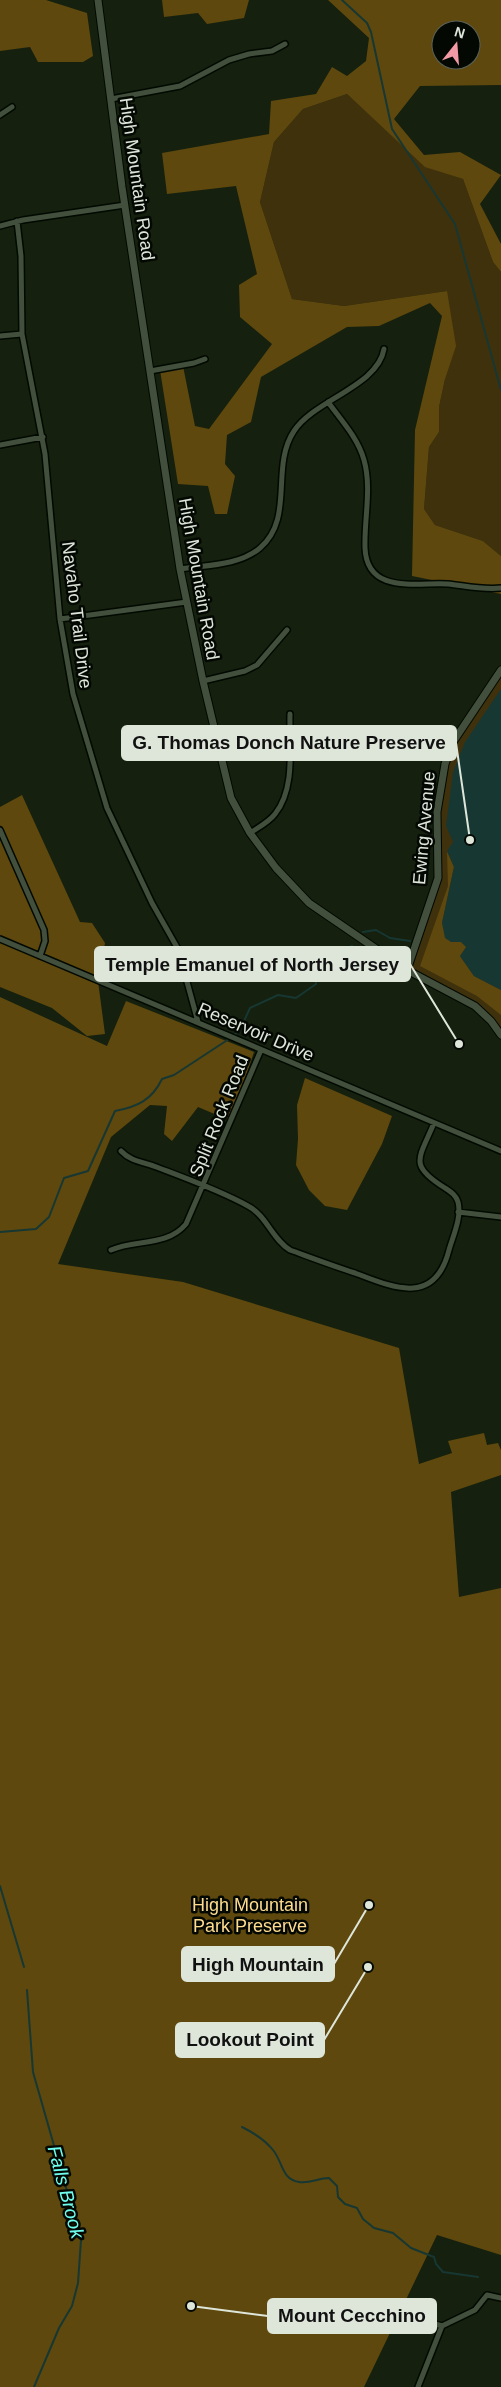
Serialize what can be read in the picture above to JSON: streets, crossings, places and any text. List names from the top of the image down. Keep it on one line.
{"streets":{"main road":["High Mountain Road","Ewing Avenue"],"street":["Navaho Trail Drive","Reservoir Drive","Split Rock Road"]},"crossings":[["High Mountain Road","Ewing Avenue"],["Navaho Trail Drive","Reservoir Drive"],["Reservoir Drive","Split Rock Road"]],"water":["Falls Brook"],"parks":["High Mountain Park Preserve"],"places":["G. Thomas Donch Nature Preserve","Temple Emanuel of North Jersey","High Mountain","Lookout Point","Mount Cecchino"],"north":"top"}
